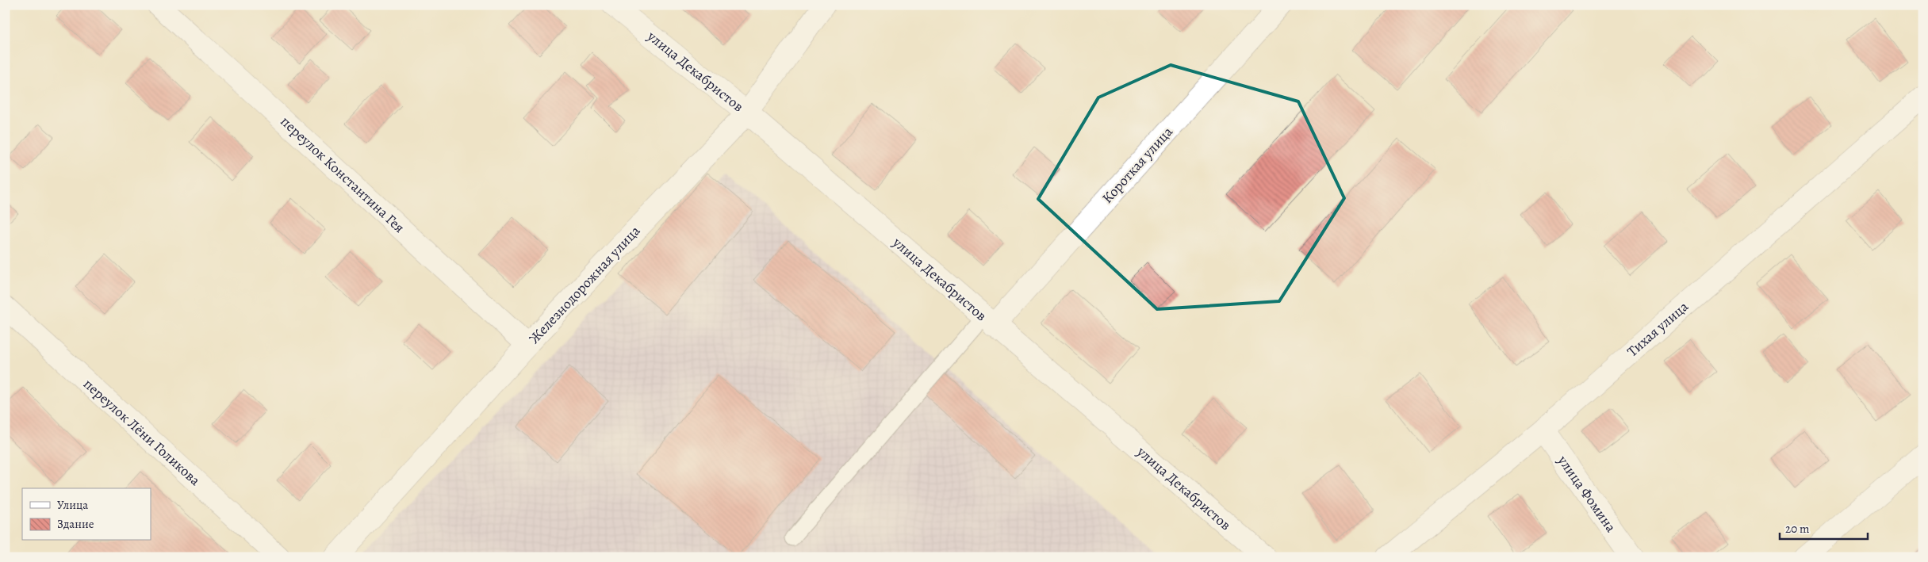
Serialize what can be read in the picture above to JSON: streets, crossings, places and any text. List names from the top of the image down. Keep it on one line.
{"streets":{"street":["улица Декабристов","Короткая улица","переулок Константина Гея","Железнодорожная улица","Тихая улица","переулок Лёни Голикова","улица Фомина"]},"crossings":[["улица Декабристов","Короткая улица"],["улица Декабристов","Железнодорожная улица"],["переулок Константина Гея","Железнодорожная улица"],["Тихая улица","улица Фомина"]],"legend":["Улица","Здание"],"scale_bar":"20 m"}
